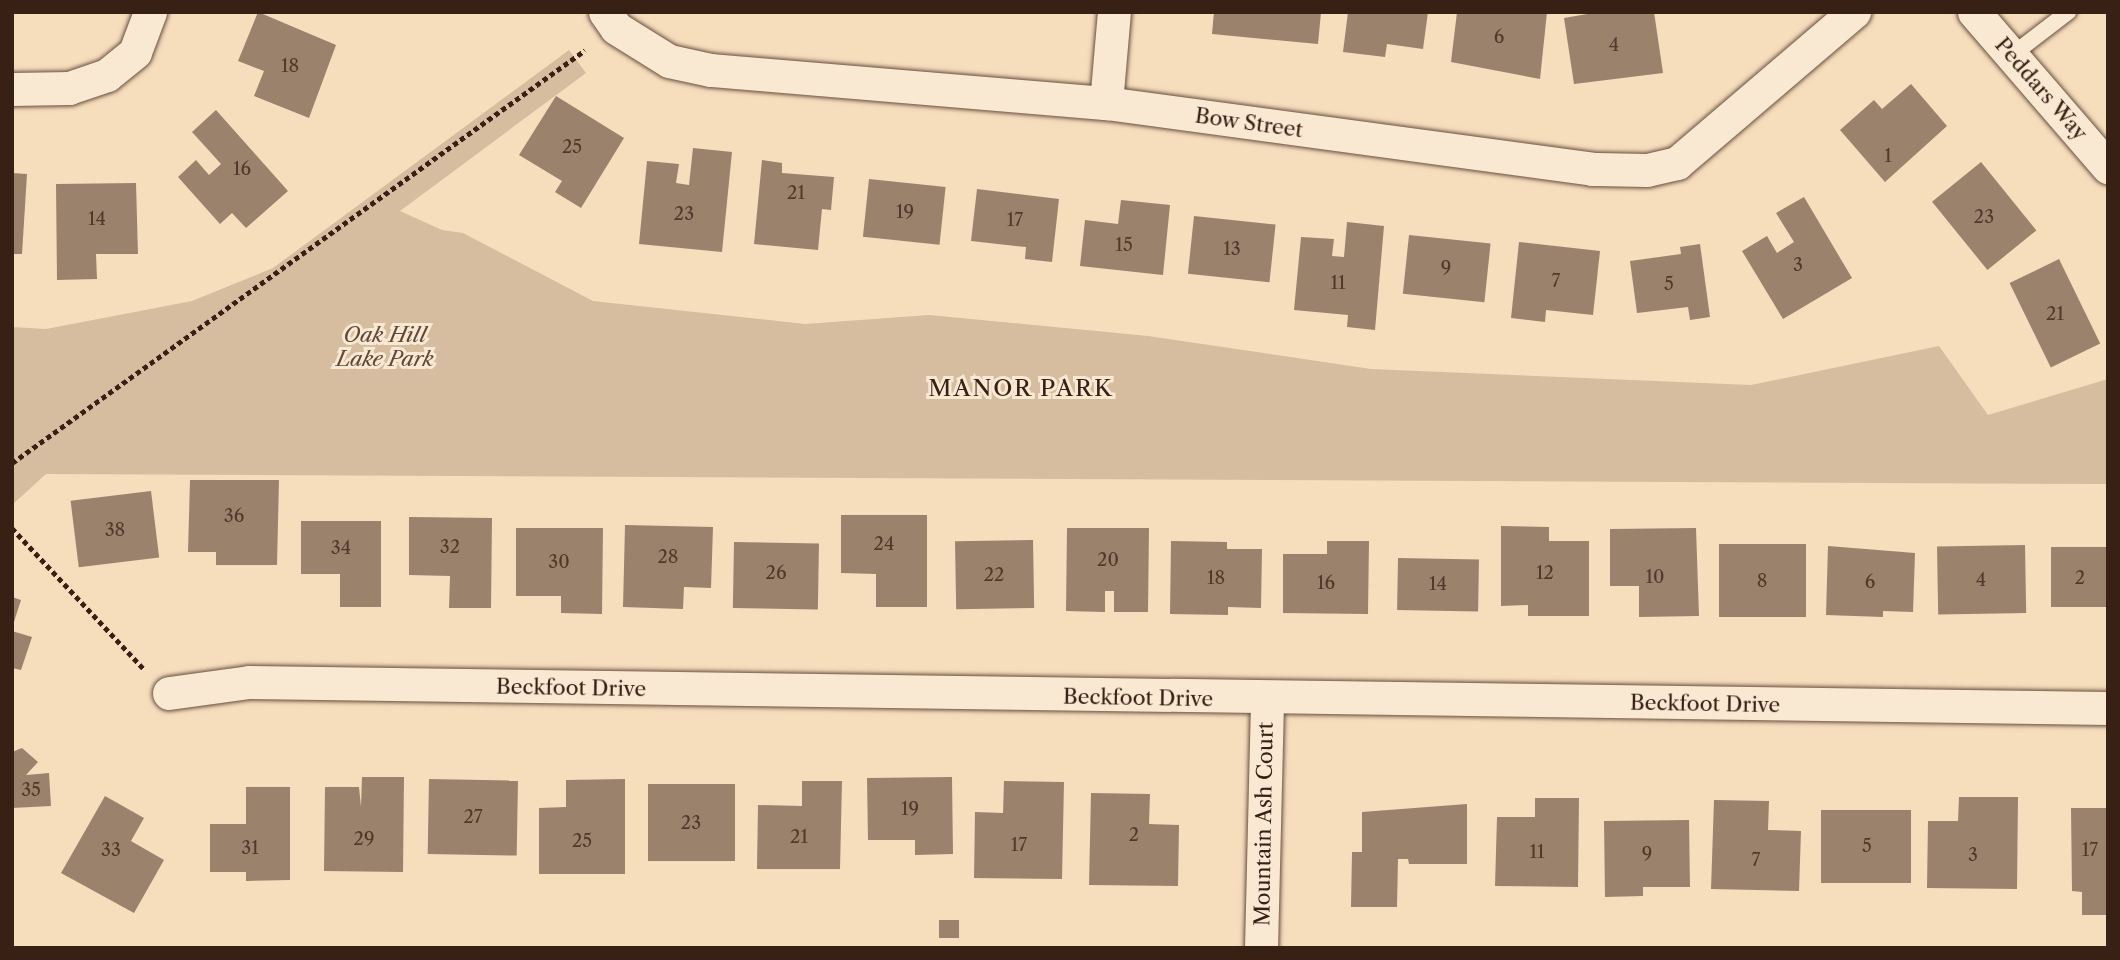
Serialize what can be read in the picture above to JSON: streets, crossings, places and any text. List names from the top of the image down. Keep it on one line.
{"streets":{"street":["Peddars Way","Bow Street","Beckfoot Drive","Mountain Ash Court"]},"crossings":[["Beckfoot Drive","Mountain Ash Court"]],"districts":["MANOR PARK"],"parks":["Oak Hill Lake Park"],"house_numbers":["6","4","18","25","1","16","21","19","23","23","14","17","15","13","3","9","7","11","5","21","36","38","24","32","34","28","20","30","26","12","22","10","18","2","4","8","6","16","14","35","19","27","23","2","21","29","25","17","5","31","33","17","11","9","3","7"]}
